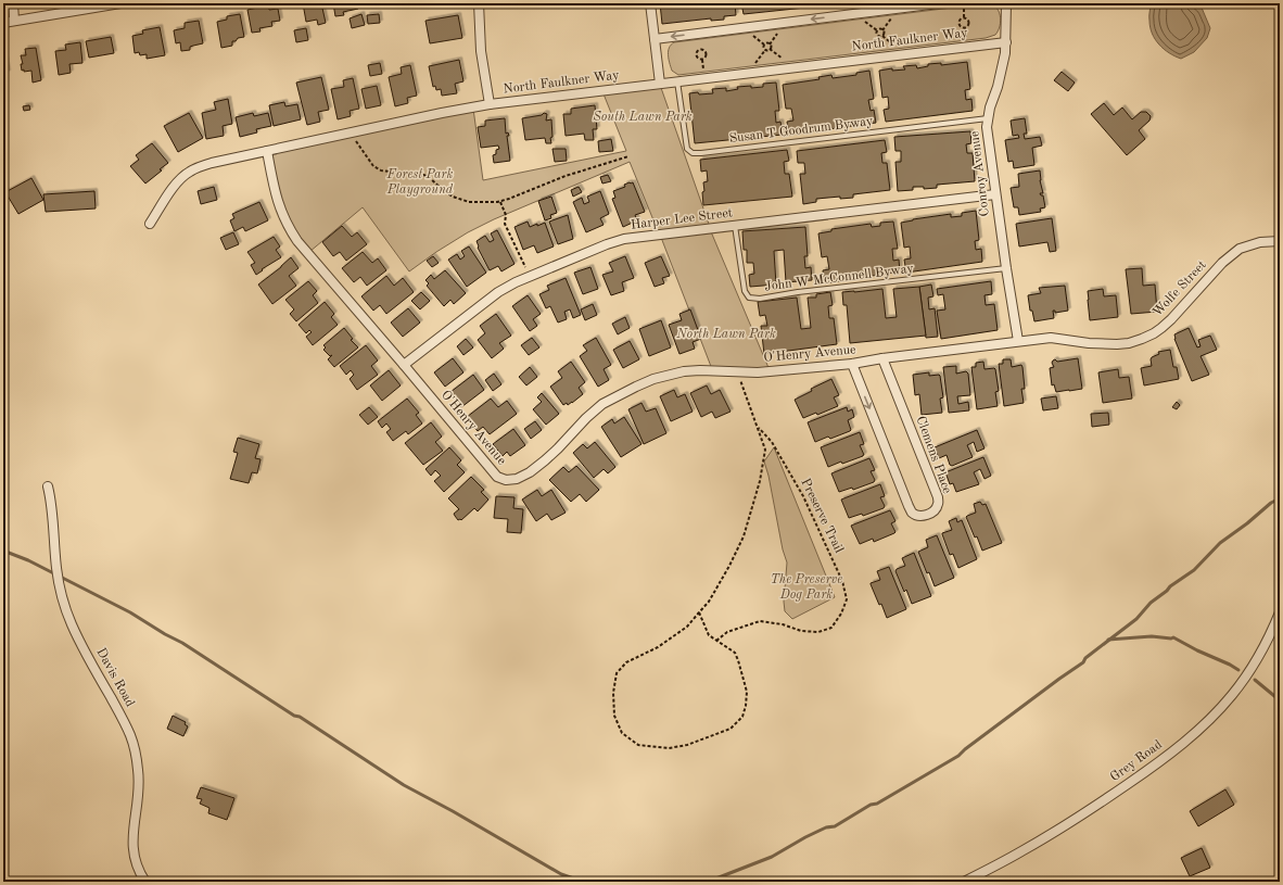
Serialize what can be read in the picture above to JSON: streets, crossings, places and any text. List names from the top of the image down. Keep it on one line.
{"streets":{"street":["North Faulkner Way","Conroy Avenue","Harper Lee Street","Wolfe Street","O'Henry Avenue","Clemens Place","Davis Road","Grey Road"],"lane":["Susan T Goodrum Byway","John W McConnell Byway"],"path":["Preserve Trail"]},"crossings":[["North Faulkner Way","Susan T Goodrum Byway"],["North Faulkner Way","Conroy Avenue"],["North Faulkner Way","O'Henry Avenue"],["Susan T Goodrum Byway","Conroy Avenue"],["Conroy Avenue","Harper Lee Street"],["Conroy Avenue","John W McConnell Byway"],["Conroy Avenue","Wolfe Street"],["Conroy Avenue","O'Henry Avenue"],["Harper Lee Street","John W McConnell Byway"],["Harper Lee Street","O'Henry Avenue"],["Wolfe Street","O'Henry Avenue"],["O'Henry Avenue","Clemens Place"],["O'Henry Avenue","Preserve Trail"]],"parks":["South Lawn Park","Forest Park Playground","North Lawn Park","The Preserve Dog Park"]}
